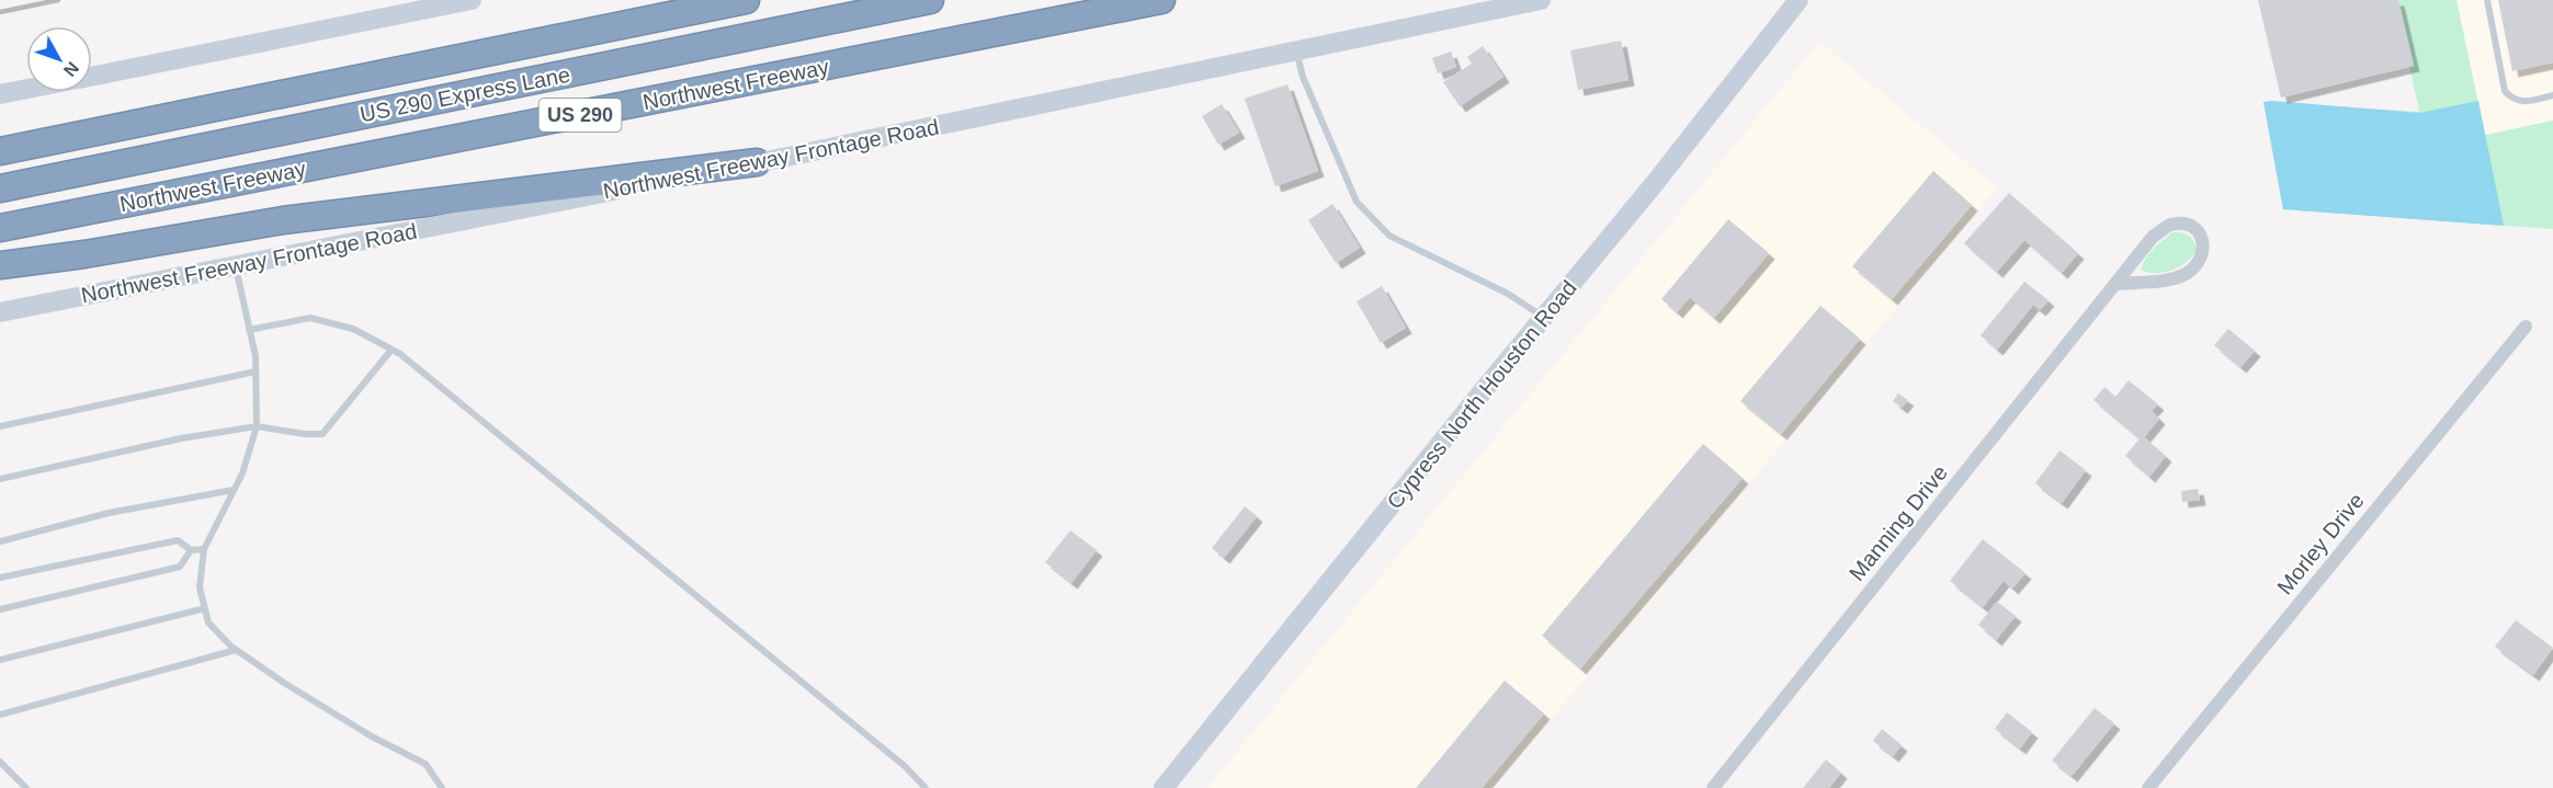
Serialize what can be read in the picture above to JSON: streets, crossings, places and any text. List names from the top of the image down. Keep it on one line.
{"streets":{"highway":["Northwest Freeway","US 290 Express Lane","US 290"],"main road":["Northwest Freeway Frontage Road","Cypress North Houston Road"],"street":["Manning Drive","Morley Drive"]},"north":"bottom right"}
